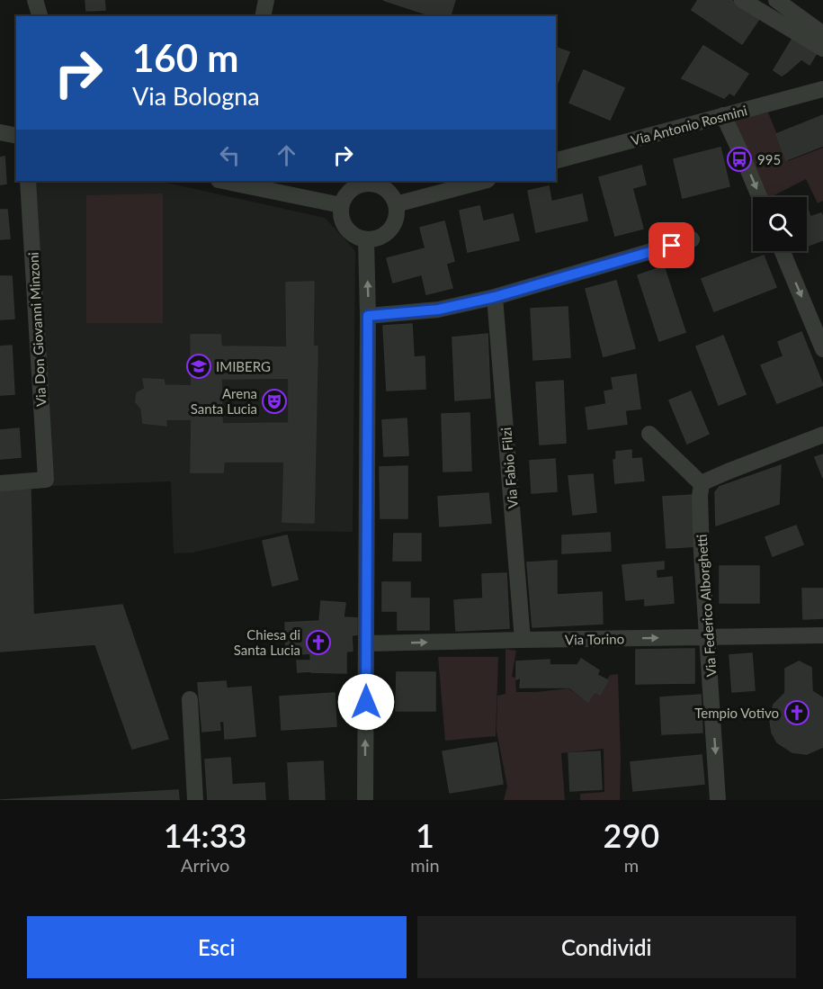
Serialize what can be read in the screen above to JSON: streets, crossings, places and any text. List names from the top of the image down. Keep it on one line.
{"streets":{"street":["Via Antonio Rosmini","Via Don Giovanni Minzoni","Via Fabio Filzi","Via Federico Alborghetti","Via Torino"]},"crossings":[["Via Fabio Filzi","Via Torino"],["Via Federico Alborghetti","Via Torino"]],"one_way":["Via Federico Alborghetti","Via Torino"],"places":{"bus stop":["995"],"school or university":["IMIBERG"],"theatre":["Arena Santa Lucia"],"church":["Chiesa di Santa Lucia","Tempio Votivo"]},"page":{"turn":["160 m","Via Bologna"],"eta":["14:33","Arrivo","1","min","290","m"],"buttons":["Esci","Condividi"]}}
